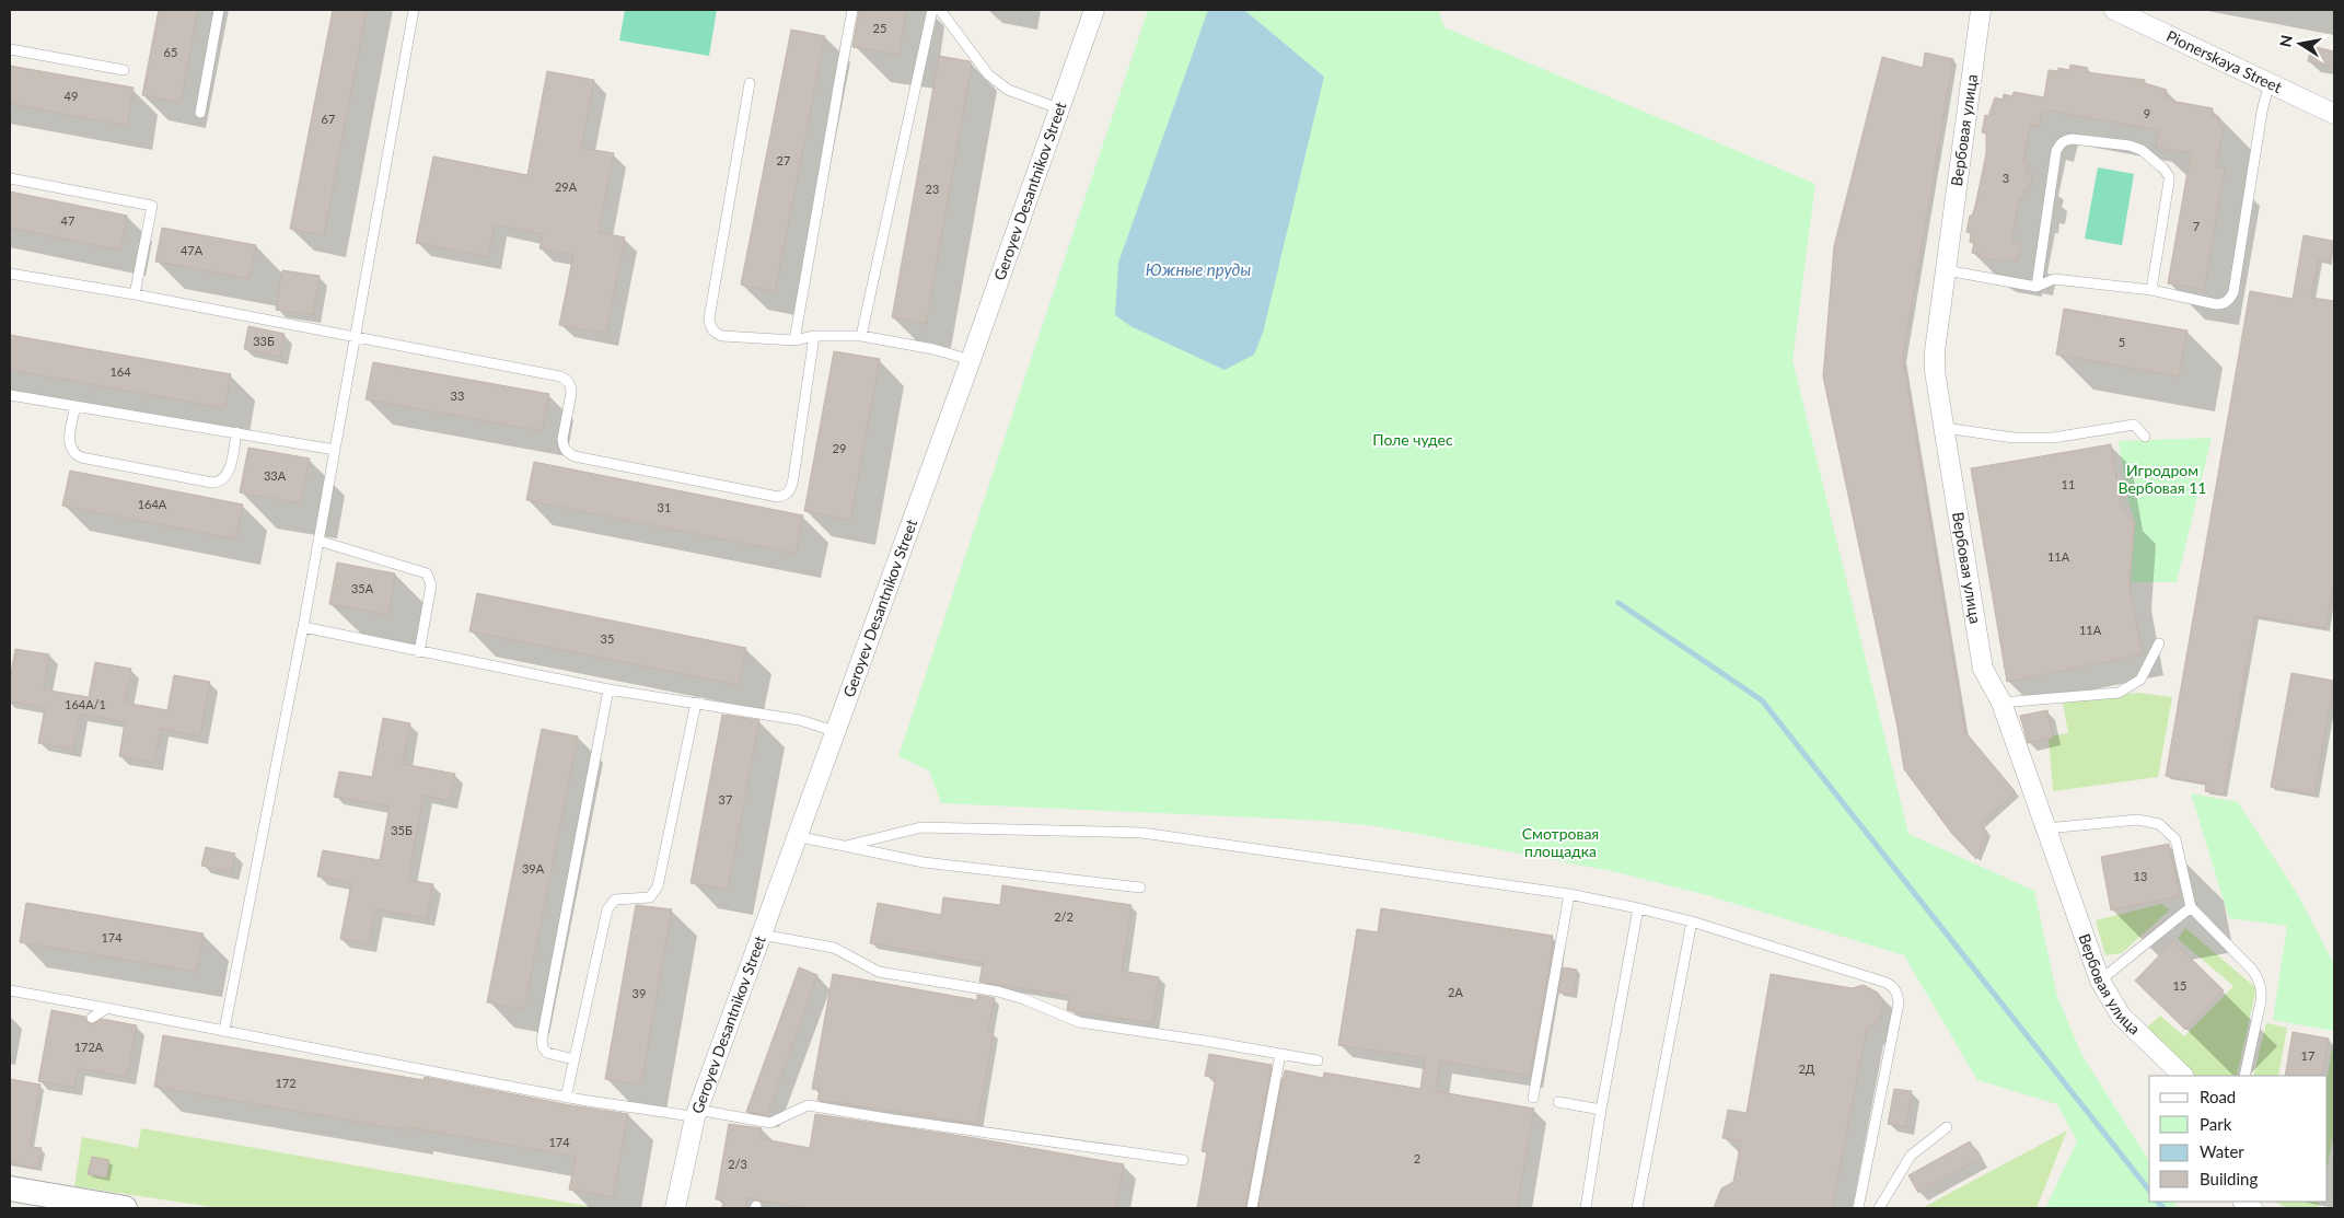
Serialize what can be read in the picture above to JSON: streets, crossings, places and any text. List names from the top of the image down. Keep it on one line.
{"streets":{"street":["Pionerskaya Street","Вербовая улица","Geroyev Desantnikov Street"]},"water":["Южные пруды"],"parks":["Поле чудес","Игродром Вербовая 11","Смотровая площадка"],"house_numbers":["25","65","49","9","67","27","3","29А","23","47","7","47А","33Б","5","164","33","29","33А","11","164А","31","11А","35А","11А","35","164А/1","37","35Б","39А","13","2/2","174","15","2А","39","172А","17","2Д","172","174","2","2/3"],"legend":["Road","Park","Water","Building"],"north":"left"}
